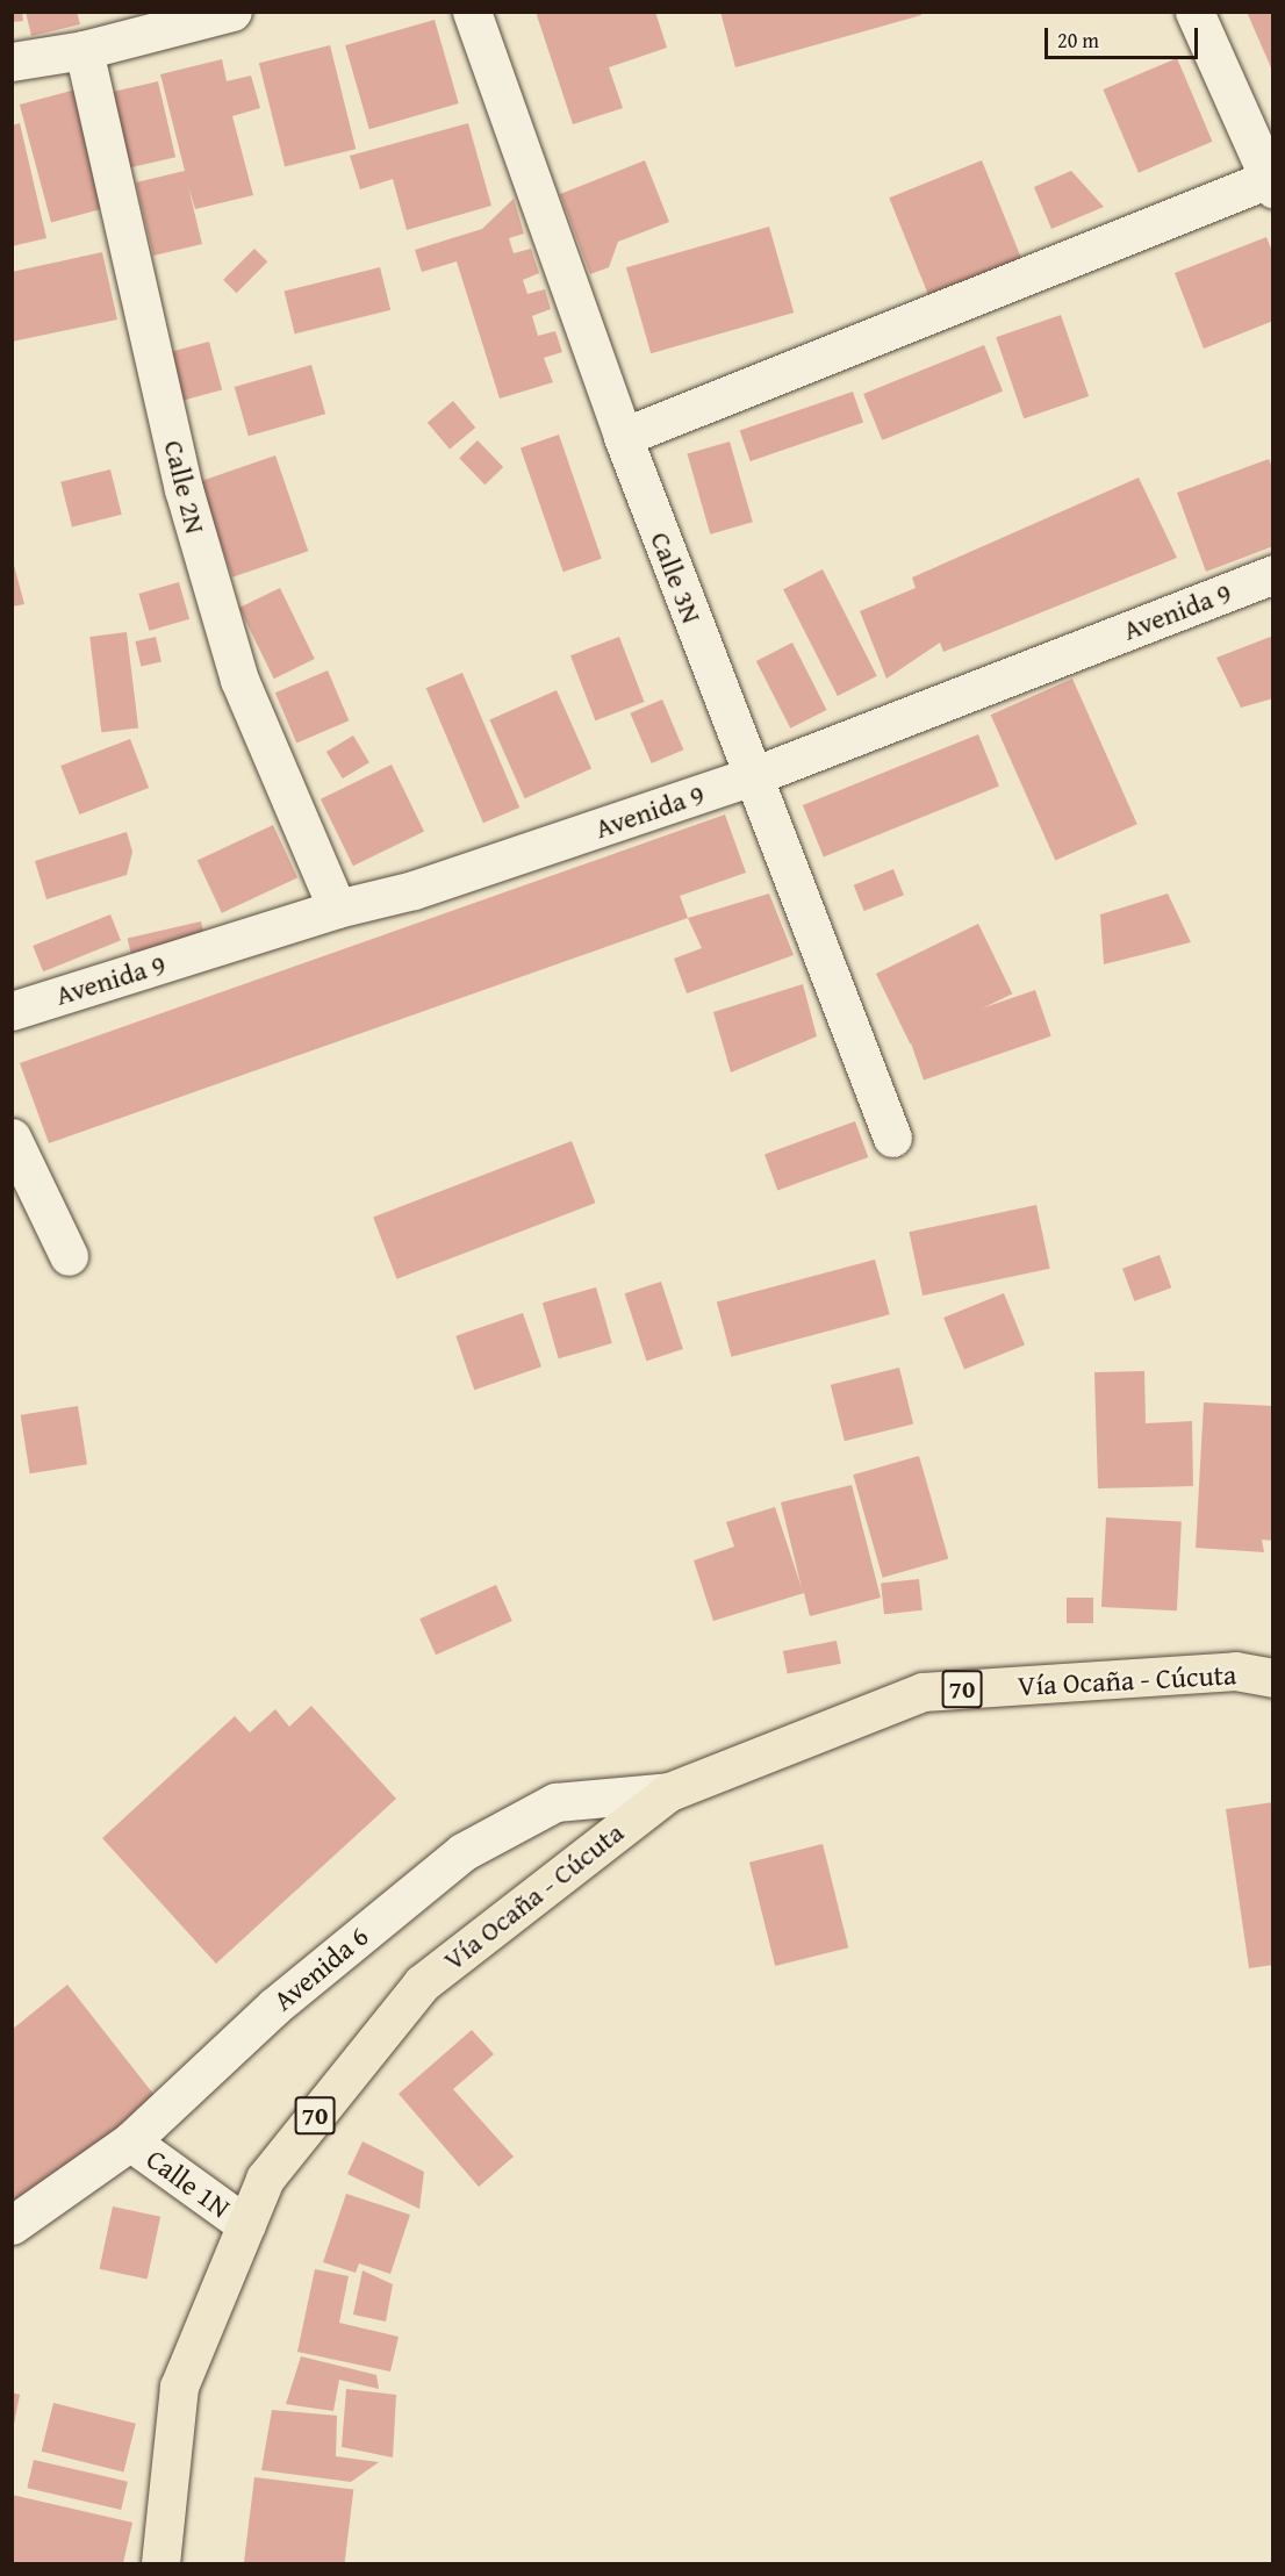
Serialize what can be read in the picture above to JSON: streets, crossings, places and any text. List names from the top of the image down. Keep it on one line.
{"streets":{"main road":["Vía Ocaña - Cúcuta","70"],"street":["Calle 2N","Calle 3N","Avenida 9","Avenida 6","Calle 1N"]},"crossings":[["Calle 2N","Avenida 9"],["Calle 3N","Avenida 9"],["Vía Ocaña - Cúcuta","Avenida 6"],["Vía Ocaña - Cúcuta","Calle 1N"],["Avenida 6","Calle 1N"]],"scale_bar":"20 m"}
